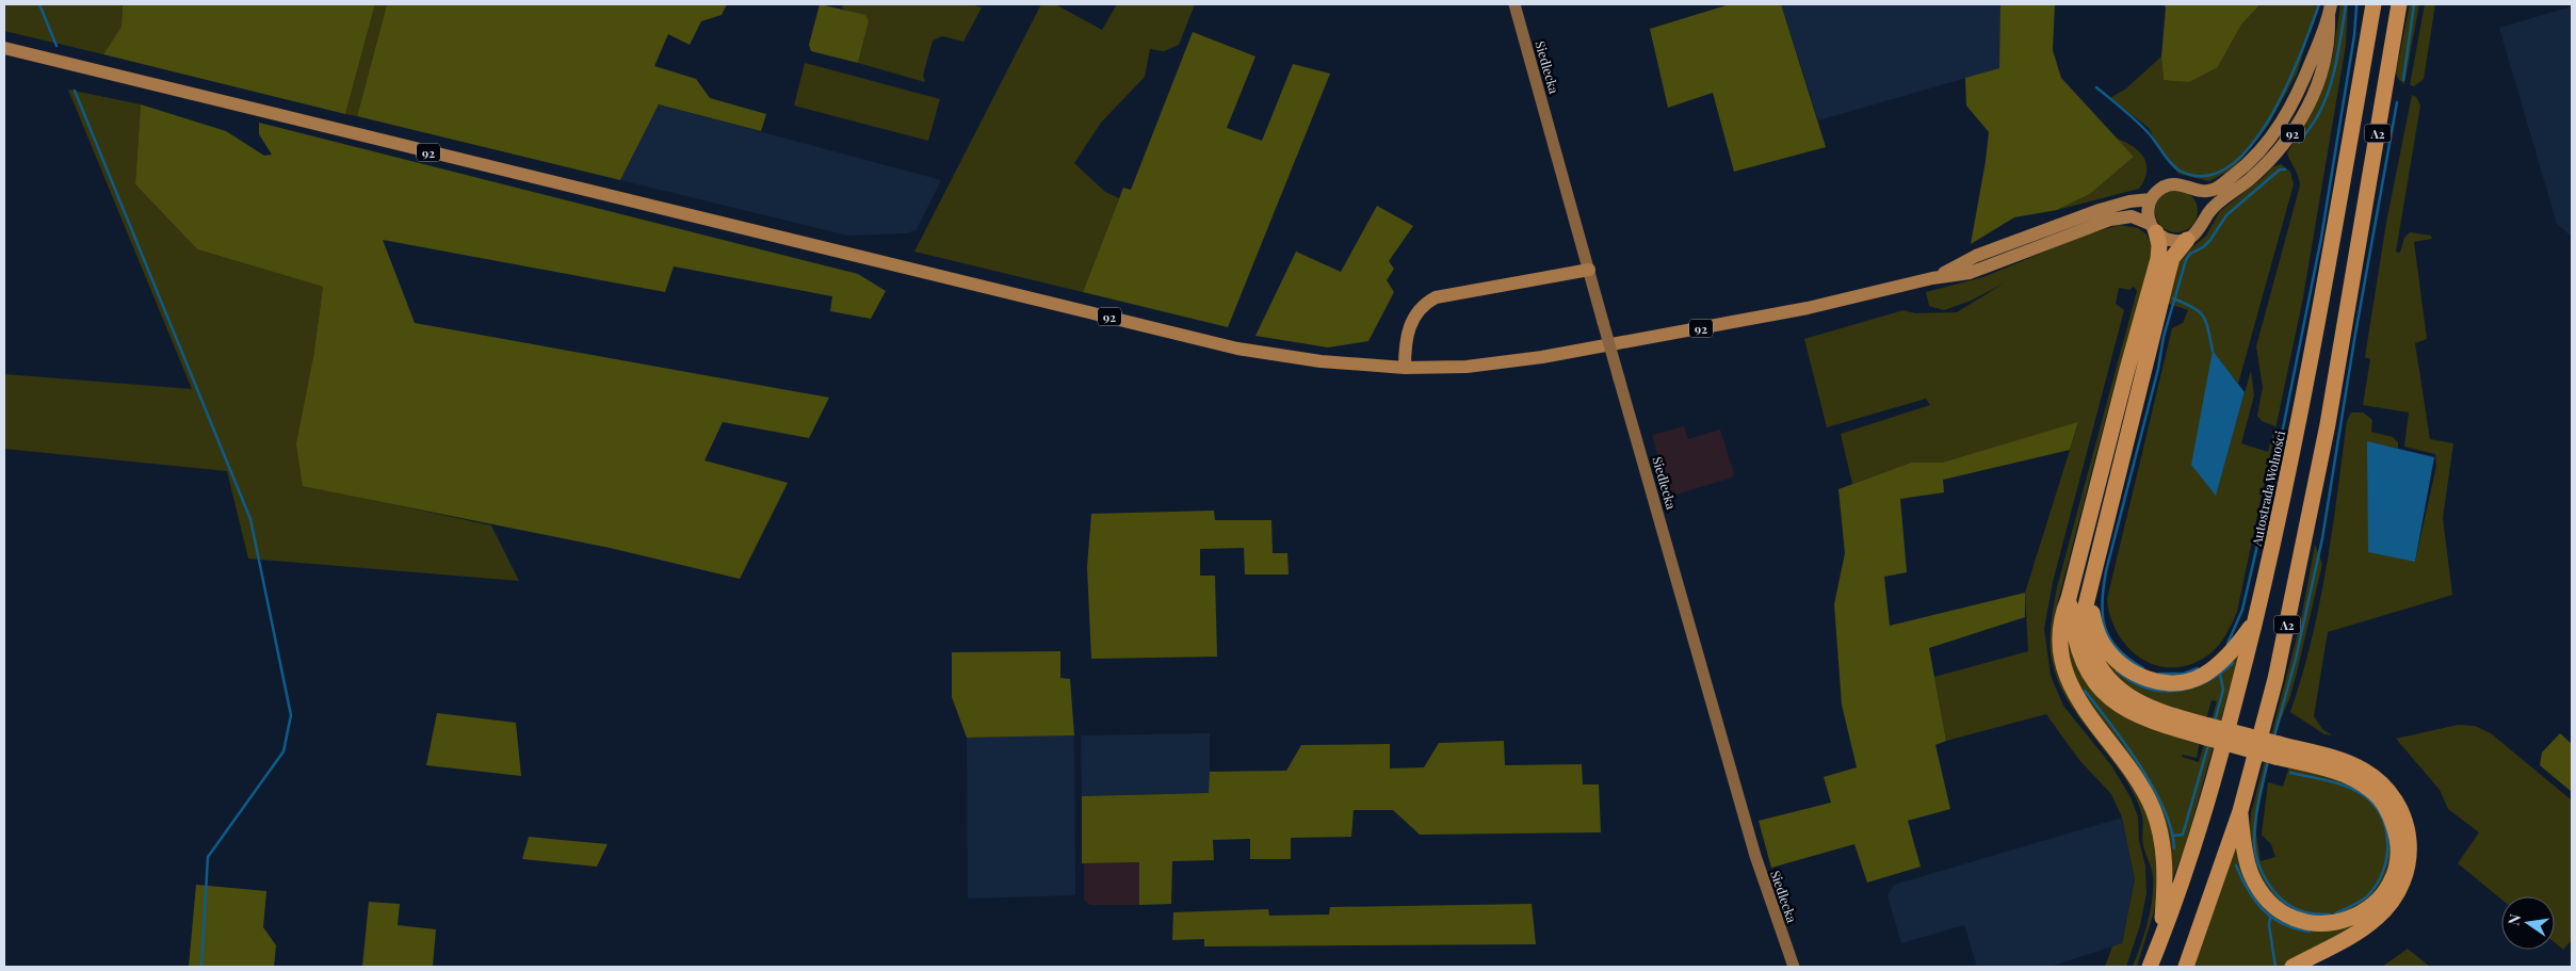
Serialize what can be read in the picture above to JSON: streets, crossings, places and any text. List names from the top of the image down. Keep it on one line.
{"streets":{"highway":["A2","Autostrada Wolności"],"main road":["Siedlecka","92"]},"north":"left"}
